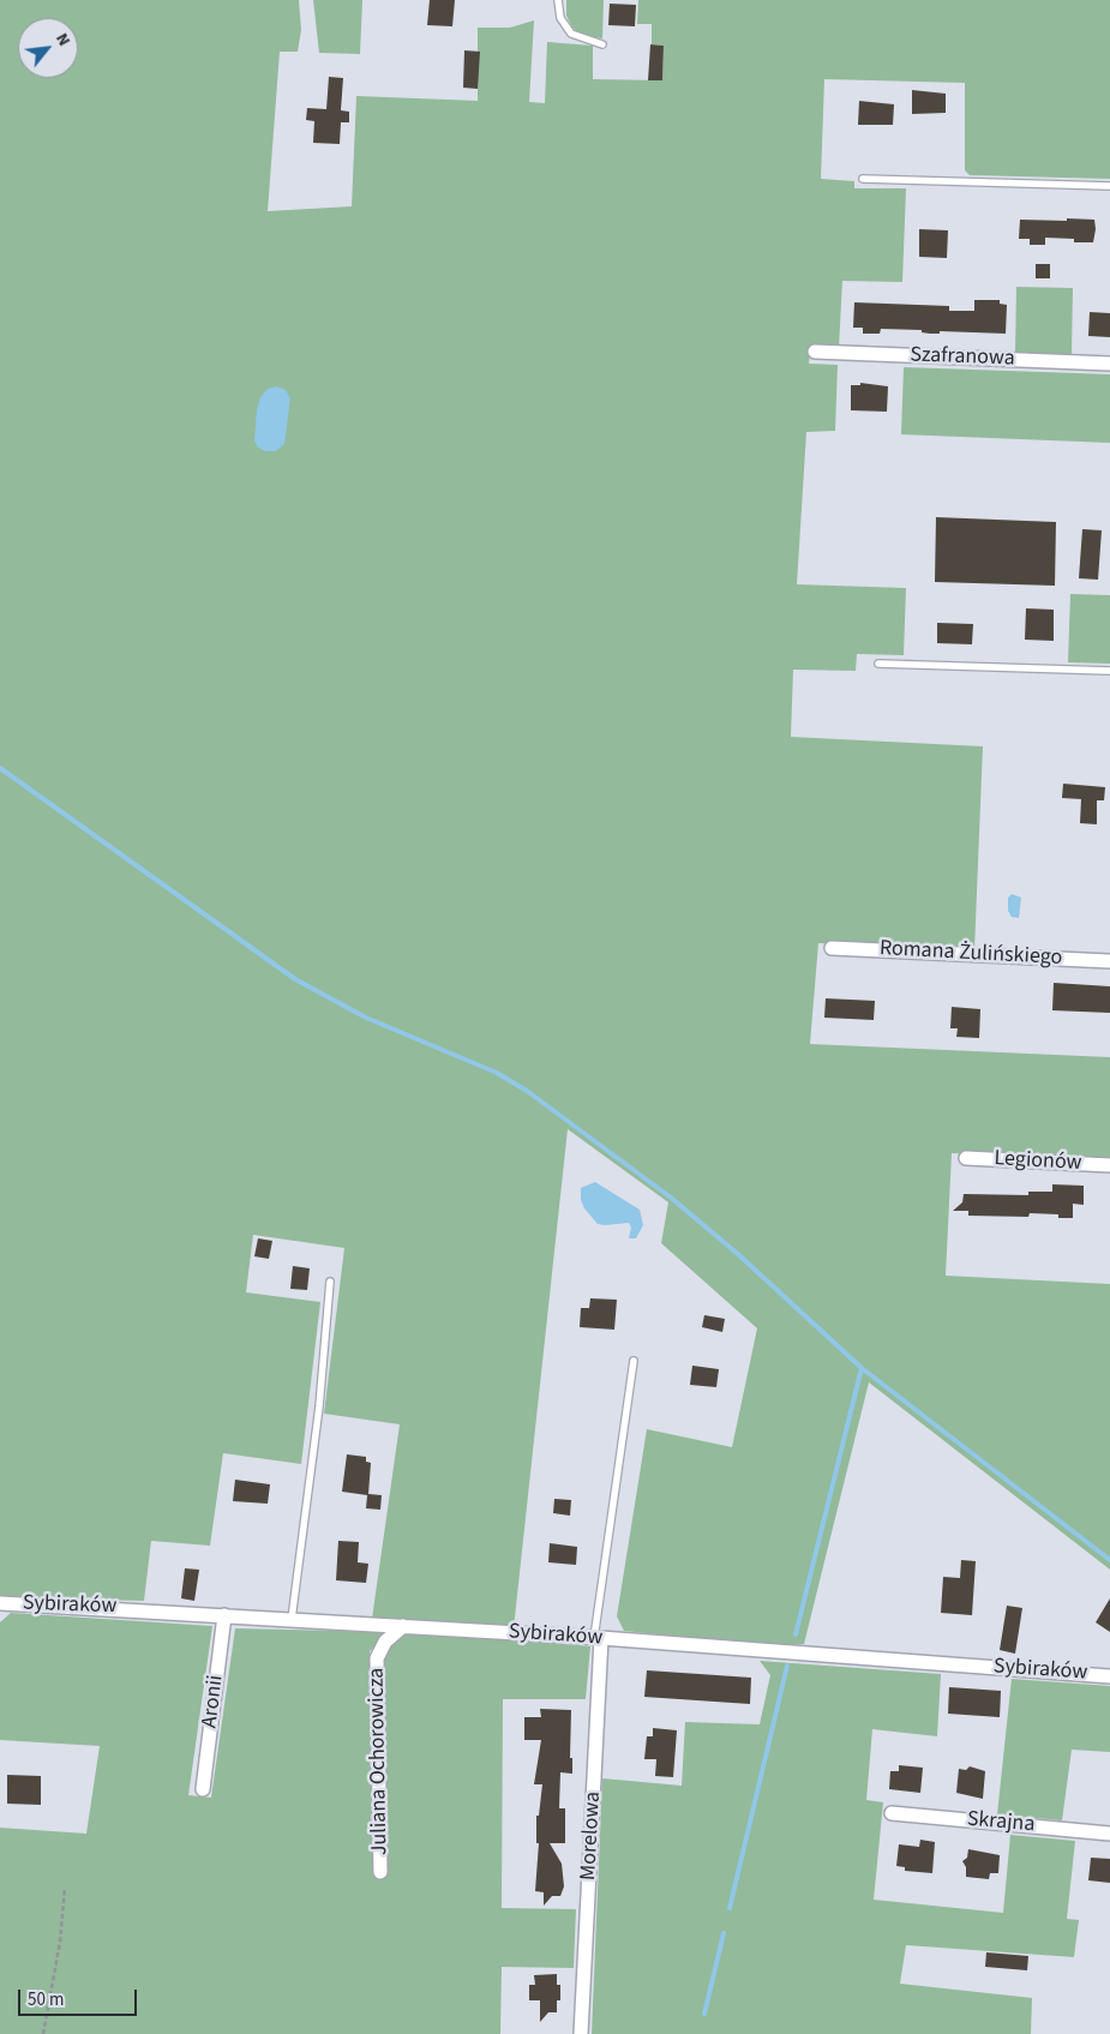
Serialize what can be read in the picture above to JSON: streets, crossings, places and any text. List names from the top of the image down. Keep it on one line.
{"streets":{"street":["Szafranowa","Romana Żulińskiego","Legionów","Sybiraków","Aronii","Juliana Ochorowicza","Skrajna","Morelowa"]},"crossings":[["Sybiraków","Aronii"],["Sybiraków","Juliana Ochorowicza"],["Sybiraków","Morelowa"]],"scale_bar":"50 m","north":"top right"}
